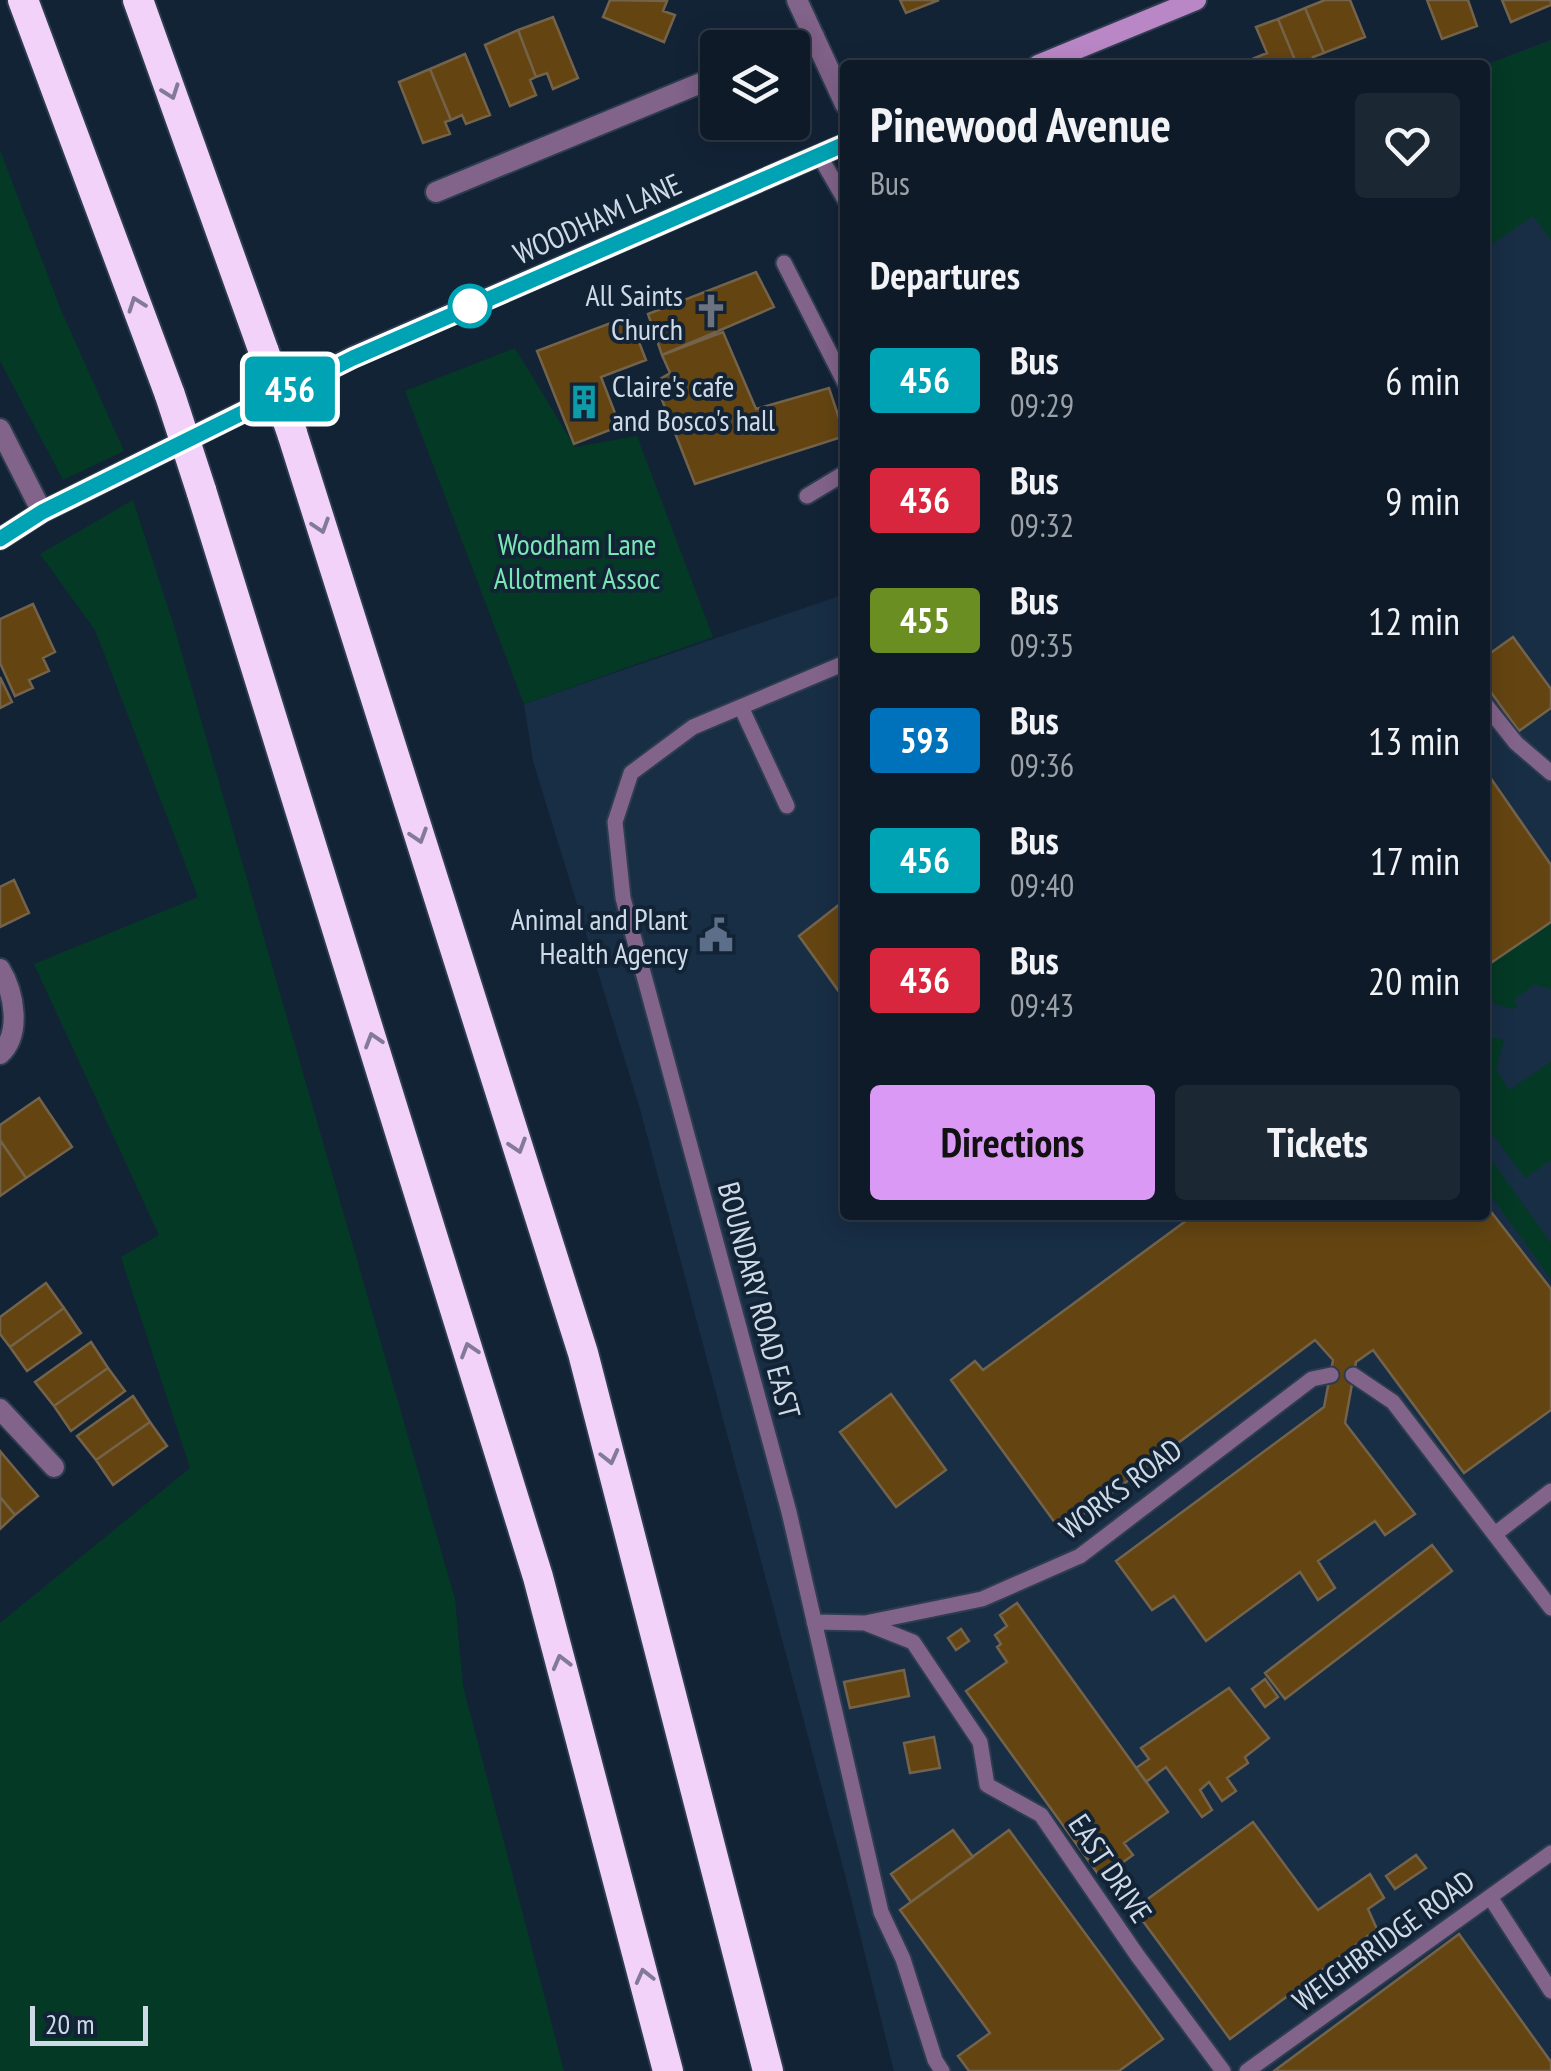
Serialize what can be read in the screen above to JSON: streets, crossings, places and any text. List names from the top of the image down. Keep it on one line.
{"streets":{"main road":["WOODHAM LANE"],"lane":["BOUNDARY ROAD EAST","WORKS ROAD","EAST DRIVE","WEIGHBRIDGE ROAD"]},"crossings":[["BOUNDARY ROAD EAST","EAST DRIVE"],["WORKS ROAD","EAST DRIVE"]],"parks":["Woodham Lane Allotment Assoc"],"places":{"church":["All Saints Church"],"building":["Claire's cafe and Bosco's hall"],"public building":["Animal and Plant Health Agency"]},"lines":["bus line 456"],"scale_bar":"20 m","page":{"on_map":"456","heading":[["Pinewood Avenue","Bus"],"Departures"],"list":[{"mark":"456","name":"Bus","note":"09:29","value":"6 min"},{"mark":"436","name":"Bus","note":"09:32","value":"9 min"},{"mark":"455","name":"Bus","note":"09:35","value":"12 min"},{"mark":"593","name":"Bus","note":"09:36","value":"13 min"},{"mark":"456","name":"Bus","note":"09:40","value":"17 min"},{"mark":"436","name":"Bus","note":"09:43","value":"20 min"}],"buttons":["Directions","Tickets"],"scale":"20 m"}}
